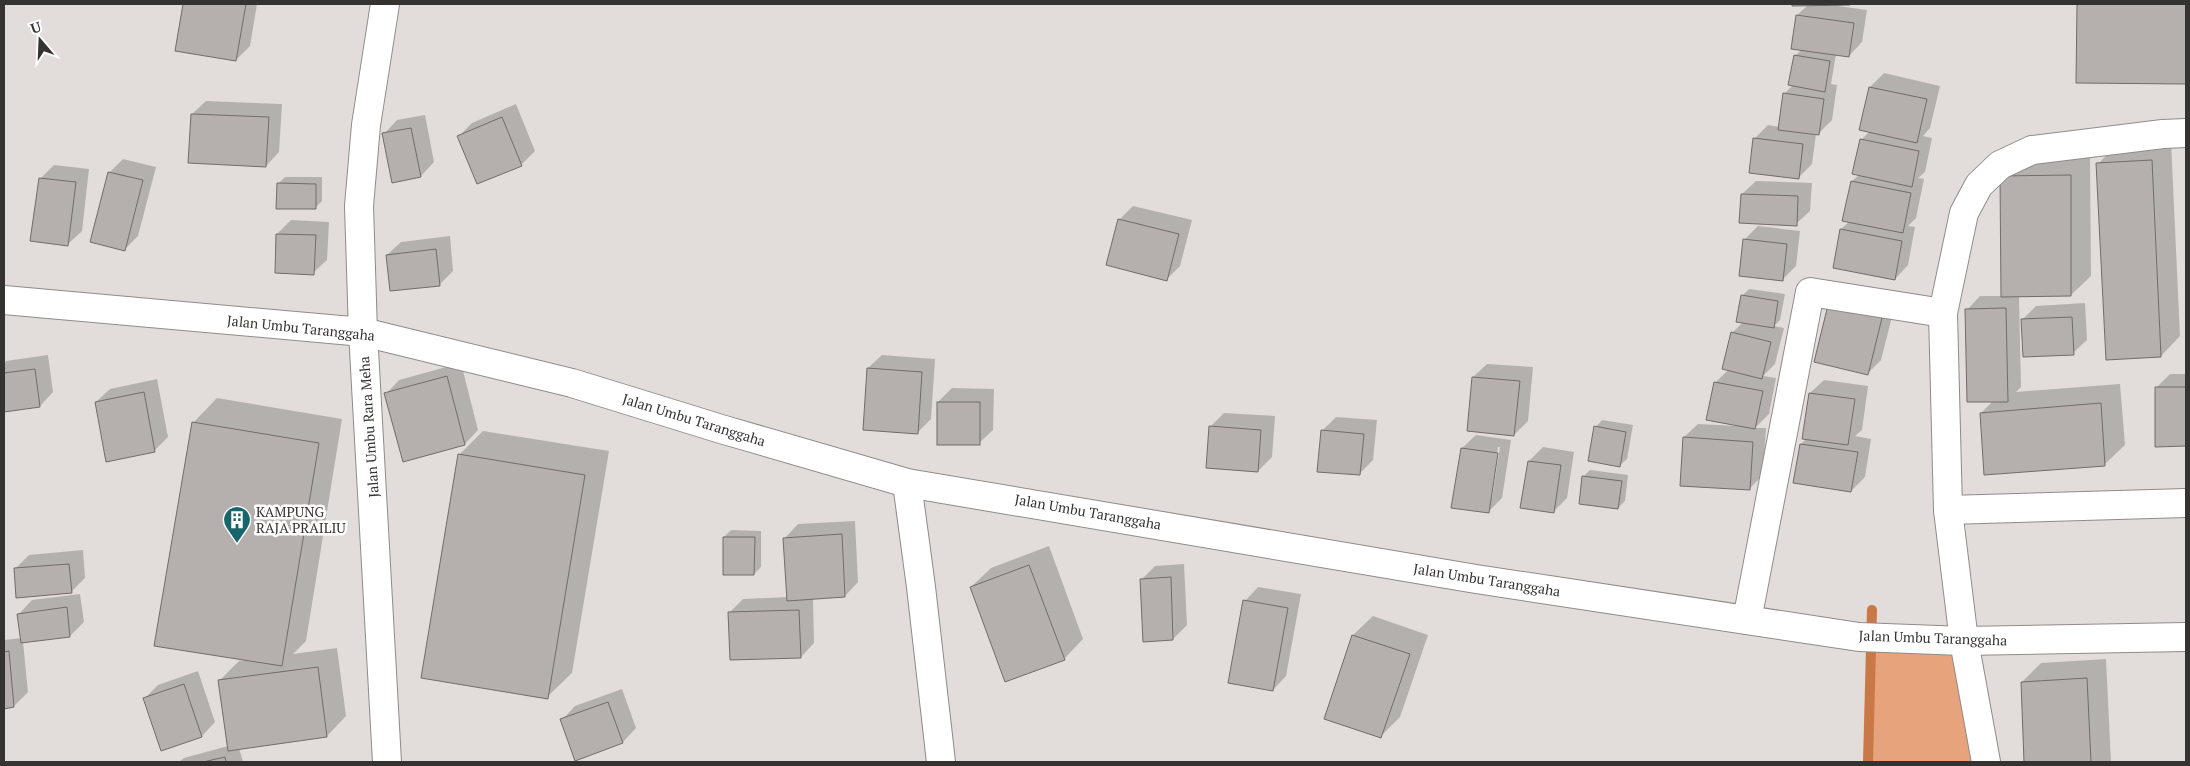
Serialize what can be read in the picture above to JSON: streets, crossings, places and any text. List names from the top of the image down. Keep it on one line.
{"streets":{"street":["Jalan Umbu Taranggaha","Jalan Umbu Rara Meha"]},"crossings":[["Jalan Umbu Taranggaha","Jalan Umbu Rara Meha"]],"places":{"building":["KAMPUNG RAJA PRAILIU"]},"north":"top"}
